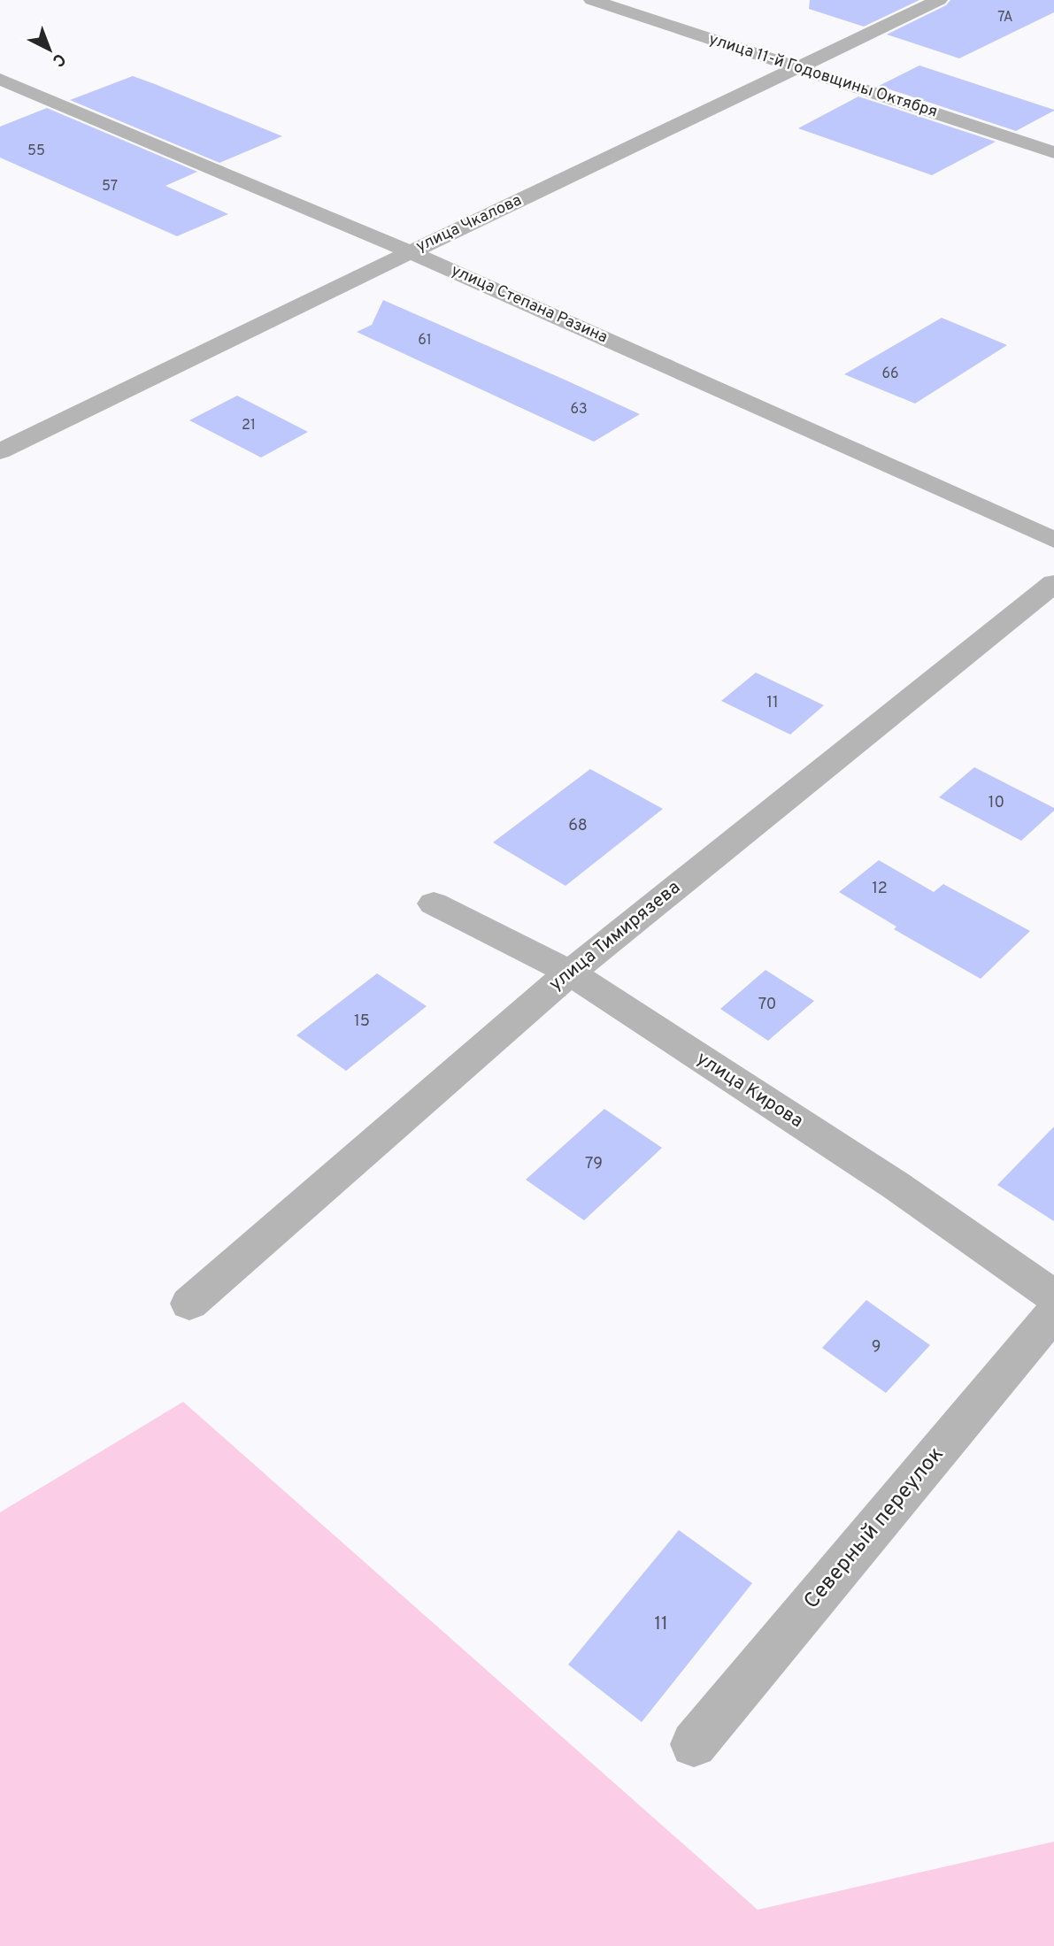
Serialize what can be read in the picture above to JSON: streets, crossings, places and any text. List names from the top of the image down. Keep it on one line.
{"streets":{"street":["улица 11-й Годовщины Октября","улица Чкалова","улица Степана Разина","улица Тимирязева","улица Кирова","Северный переулок"]},"crossings":[["улица 11-й Годовщины Октября","улица Чкалова"],["улица Чкалова","улица Степана Разина"],["улица Тимирязева","улица Кирова"]],"house_numbers":["7А","55","57","61","66","63","21","11","10","68","12","70","15","79","9","11"],"north":"bottom right"}
